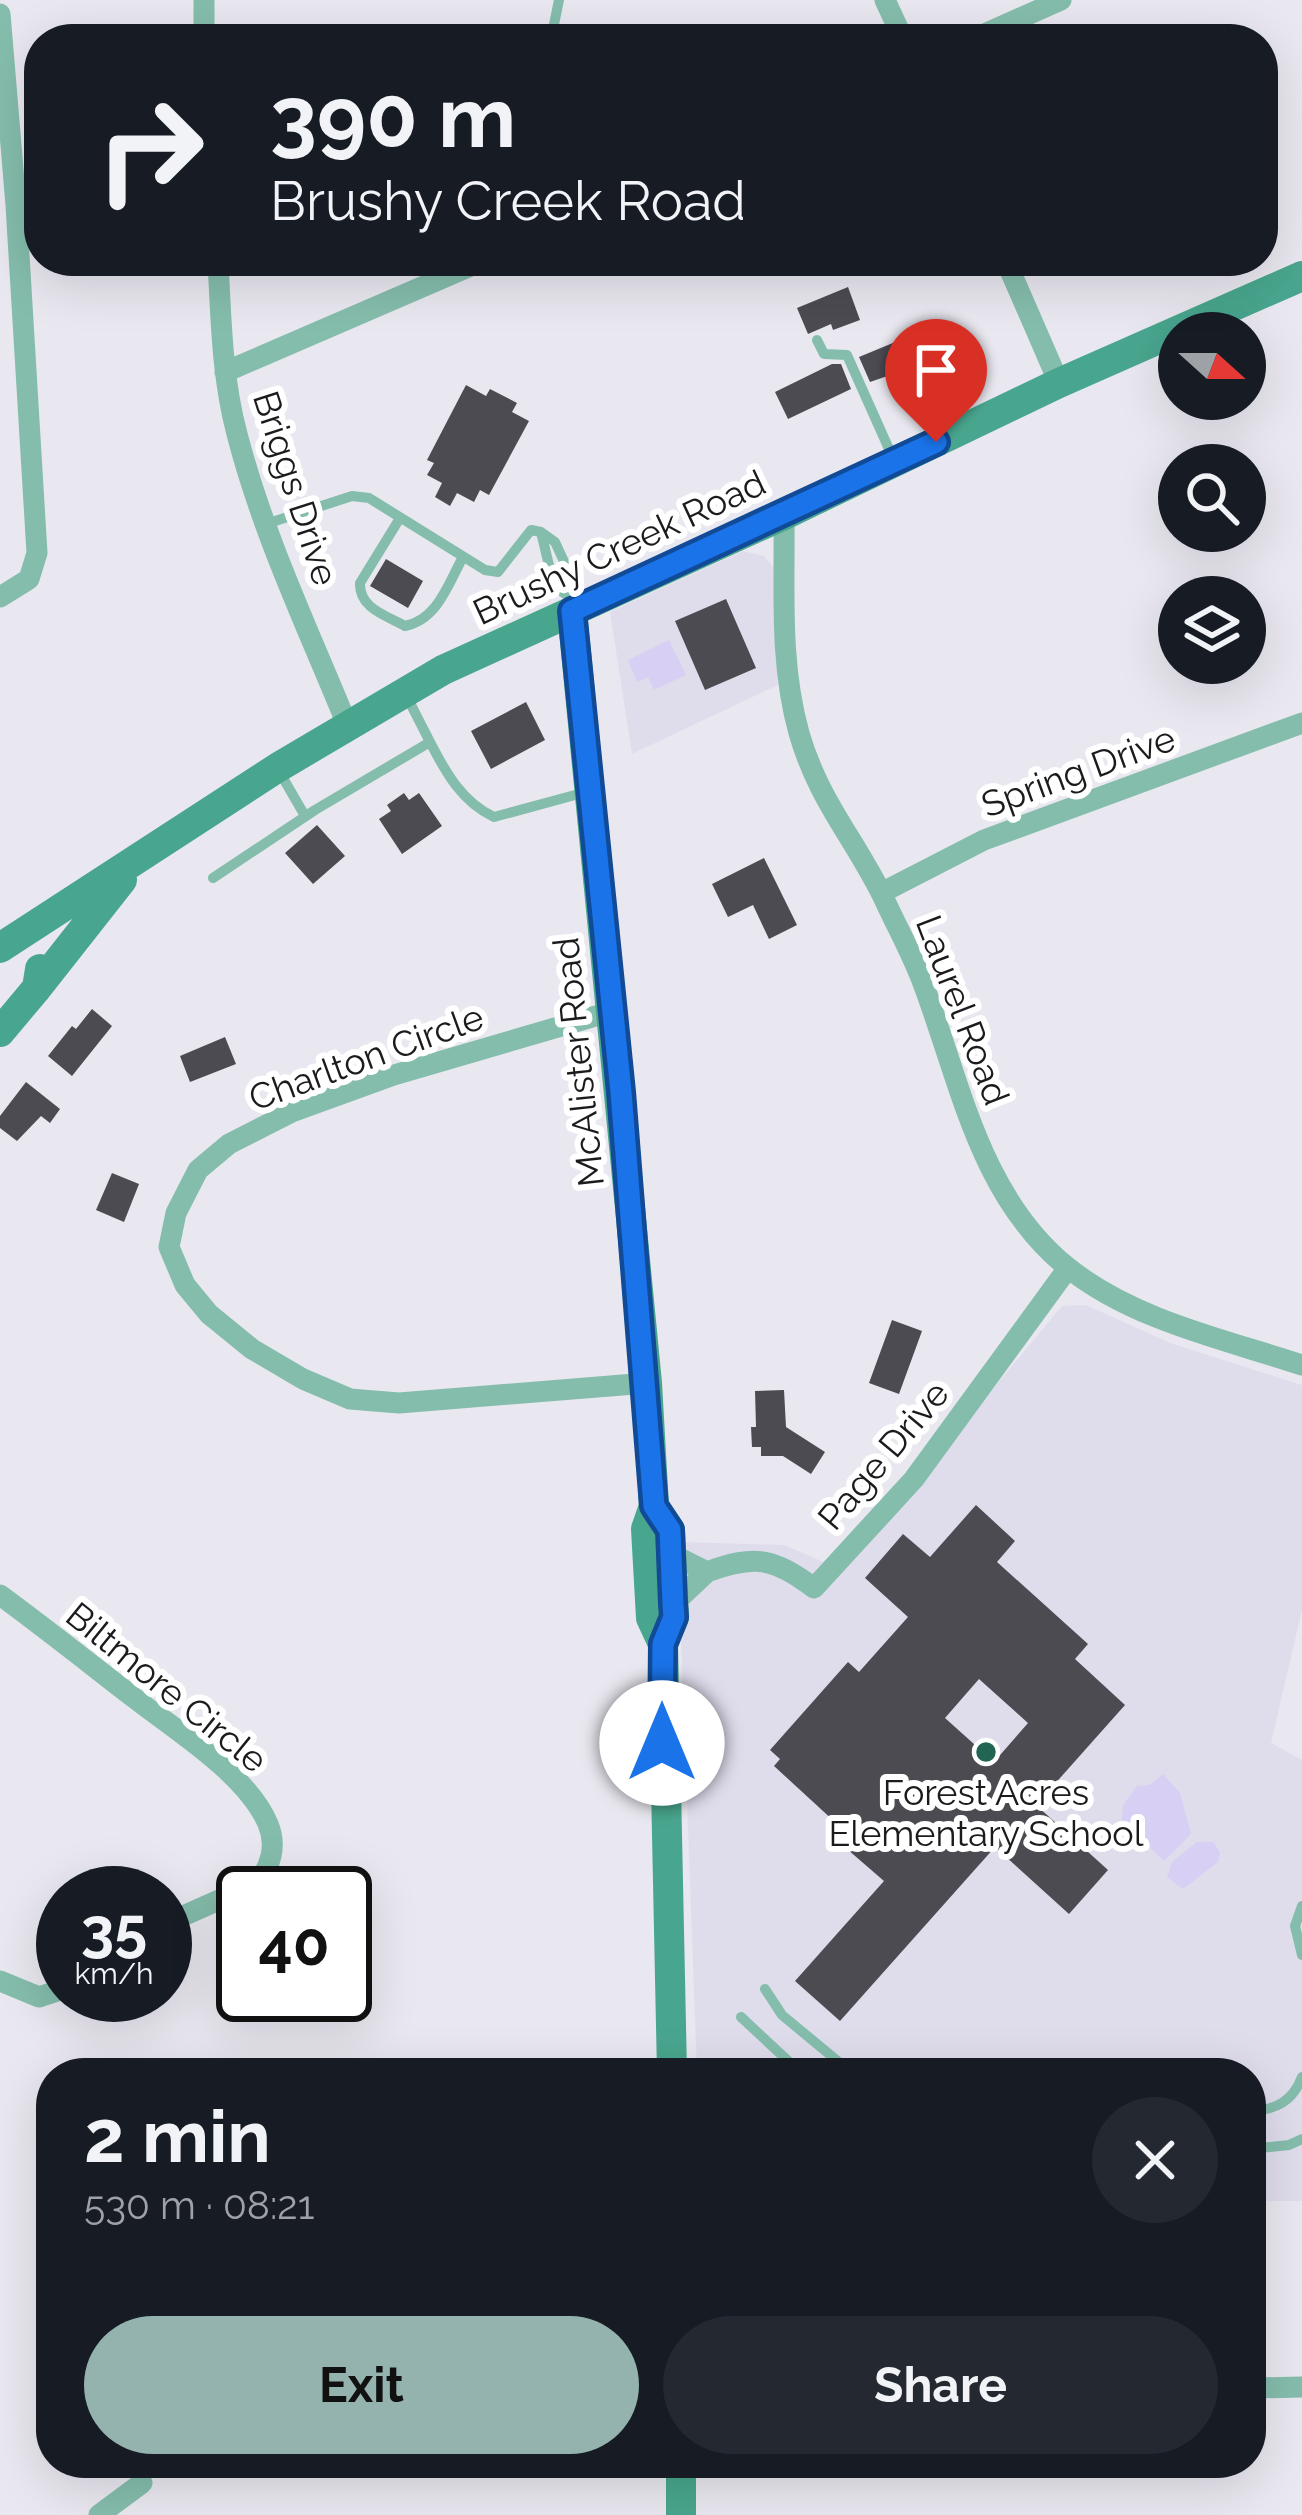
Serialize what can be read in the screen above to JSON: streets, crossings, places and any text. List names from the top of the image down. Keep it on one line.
{"streets":{"street":["Briggs Drive","Brushy Creek Road","Spring Drive","Laurel Road","Charlton Circle","McAlister Road","Page Drive","Biltmore Circle"]},"crossings":[["Briggs Drive","Brushy Creek Road"],["Brushy Creek Road","Laurel Road"],["Brushy Creek Road","McAlister Road"],["Spring Drive","Laurel Road"],["Laurel Road","Page Drive"],["Charlton Circle","McAlister Road"]],"places":["Forest Acres Elementary School"],"north":"right","page":{"turn":["390 m","Brushy Creek Road"],"speed":"35 km/h","limit":"40","heading":["2 min","530 m · 08:21"],"buttons":["Exit","Share"]}}
